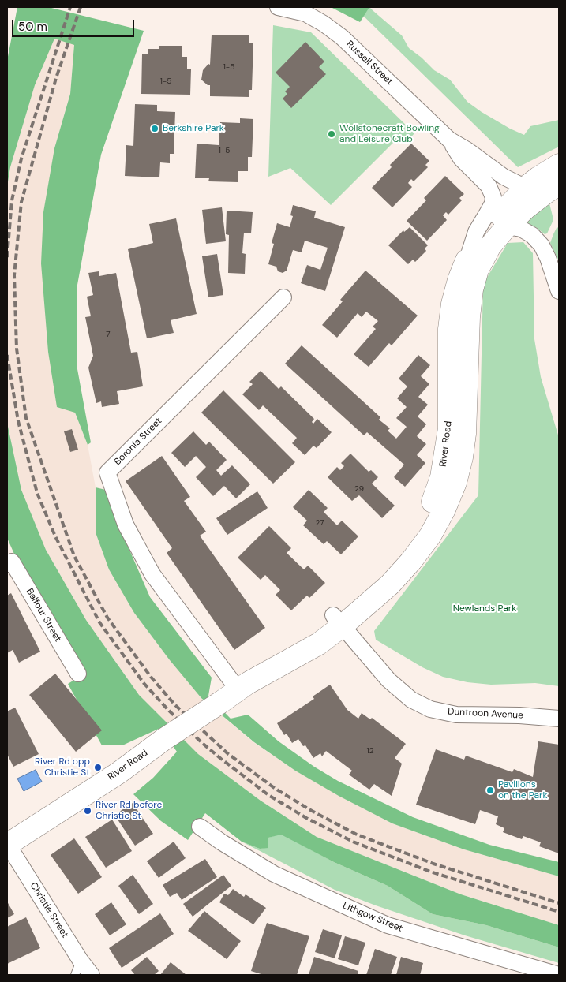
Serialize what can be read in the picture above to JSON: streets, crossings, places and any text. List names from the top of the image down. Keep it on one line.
{"streets":{"main road":["River Road"],"street":["Russell Street","Boronia Street","Balfour Street","Duntroon Avenue","Christie Street","Lithgow Street"]},"crossings":[["Russell Street","River Road"],["Boronia Street","River Road"],["River Road","Duntroon Avenue"],["River Road","Christie Street"]],"parks":["Newlands Park"],"places":["Berkshire Park","Wollstonecraft Bowling and Leisure Club","River Rd opp Christie St","Pavilions on the Park","River Rd before Christie St"],"house_numbers":["1-5","1-5","1-5","7","29","27","12"],"scale_bar":"50 m"}
